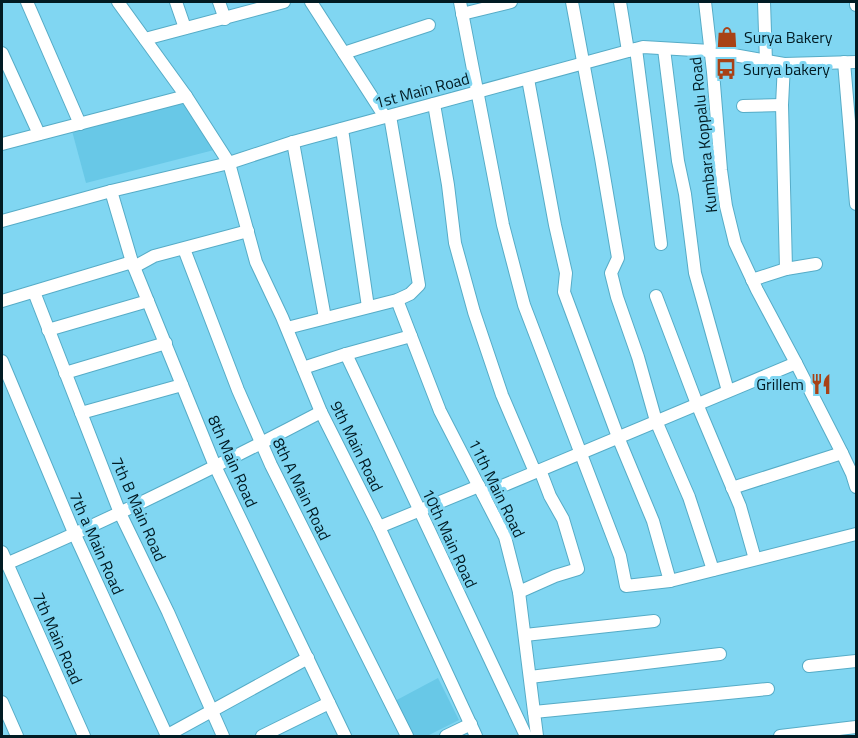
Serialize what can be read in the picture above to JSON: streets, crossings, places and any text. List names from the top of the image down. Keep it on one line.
{"streets":{"street":["1st Main Road","Kumbara Koppalu Road","9th Main Road","8th Main Road","11th Main Road","8th A Main Road","7th B Main Road","10th Main Road","7th a Main Road","7th Main Road"]},"crossings":[["1st Main Road","Kumbara Koppalu Road"],["1st Main Road","9th Main Road"],["1st Main Road","8th Main Road"]],"places":{"shop":["Surya Bakery"],"bus stop":["Surya bakery"],"restaurant":["Grillem"]}}
